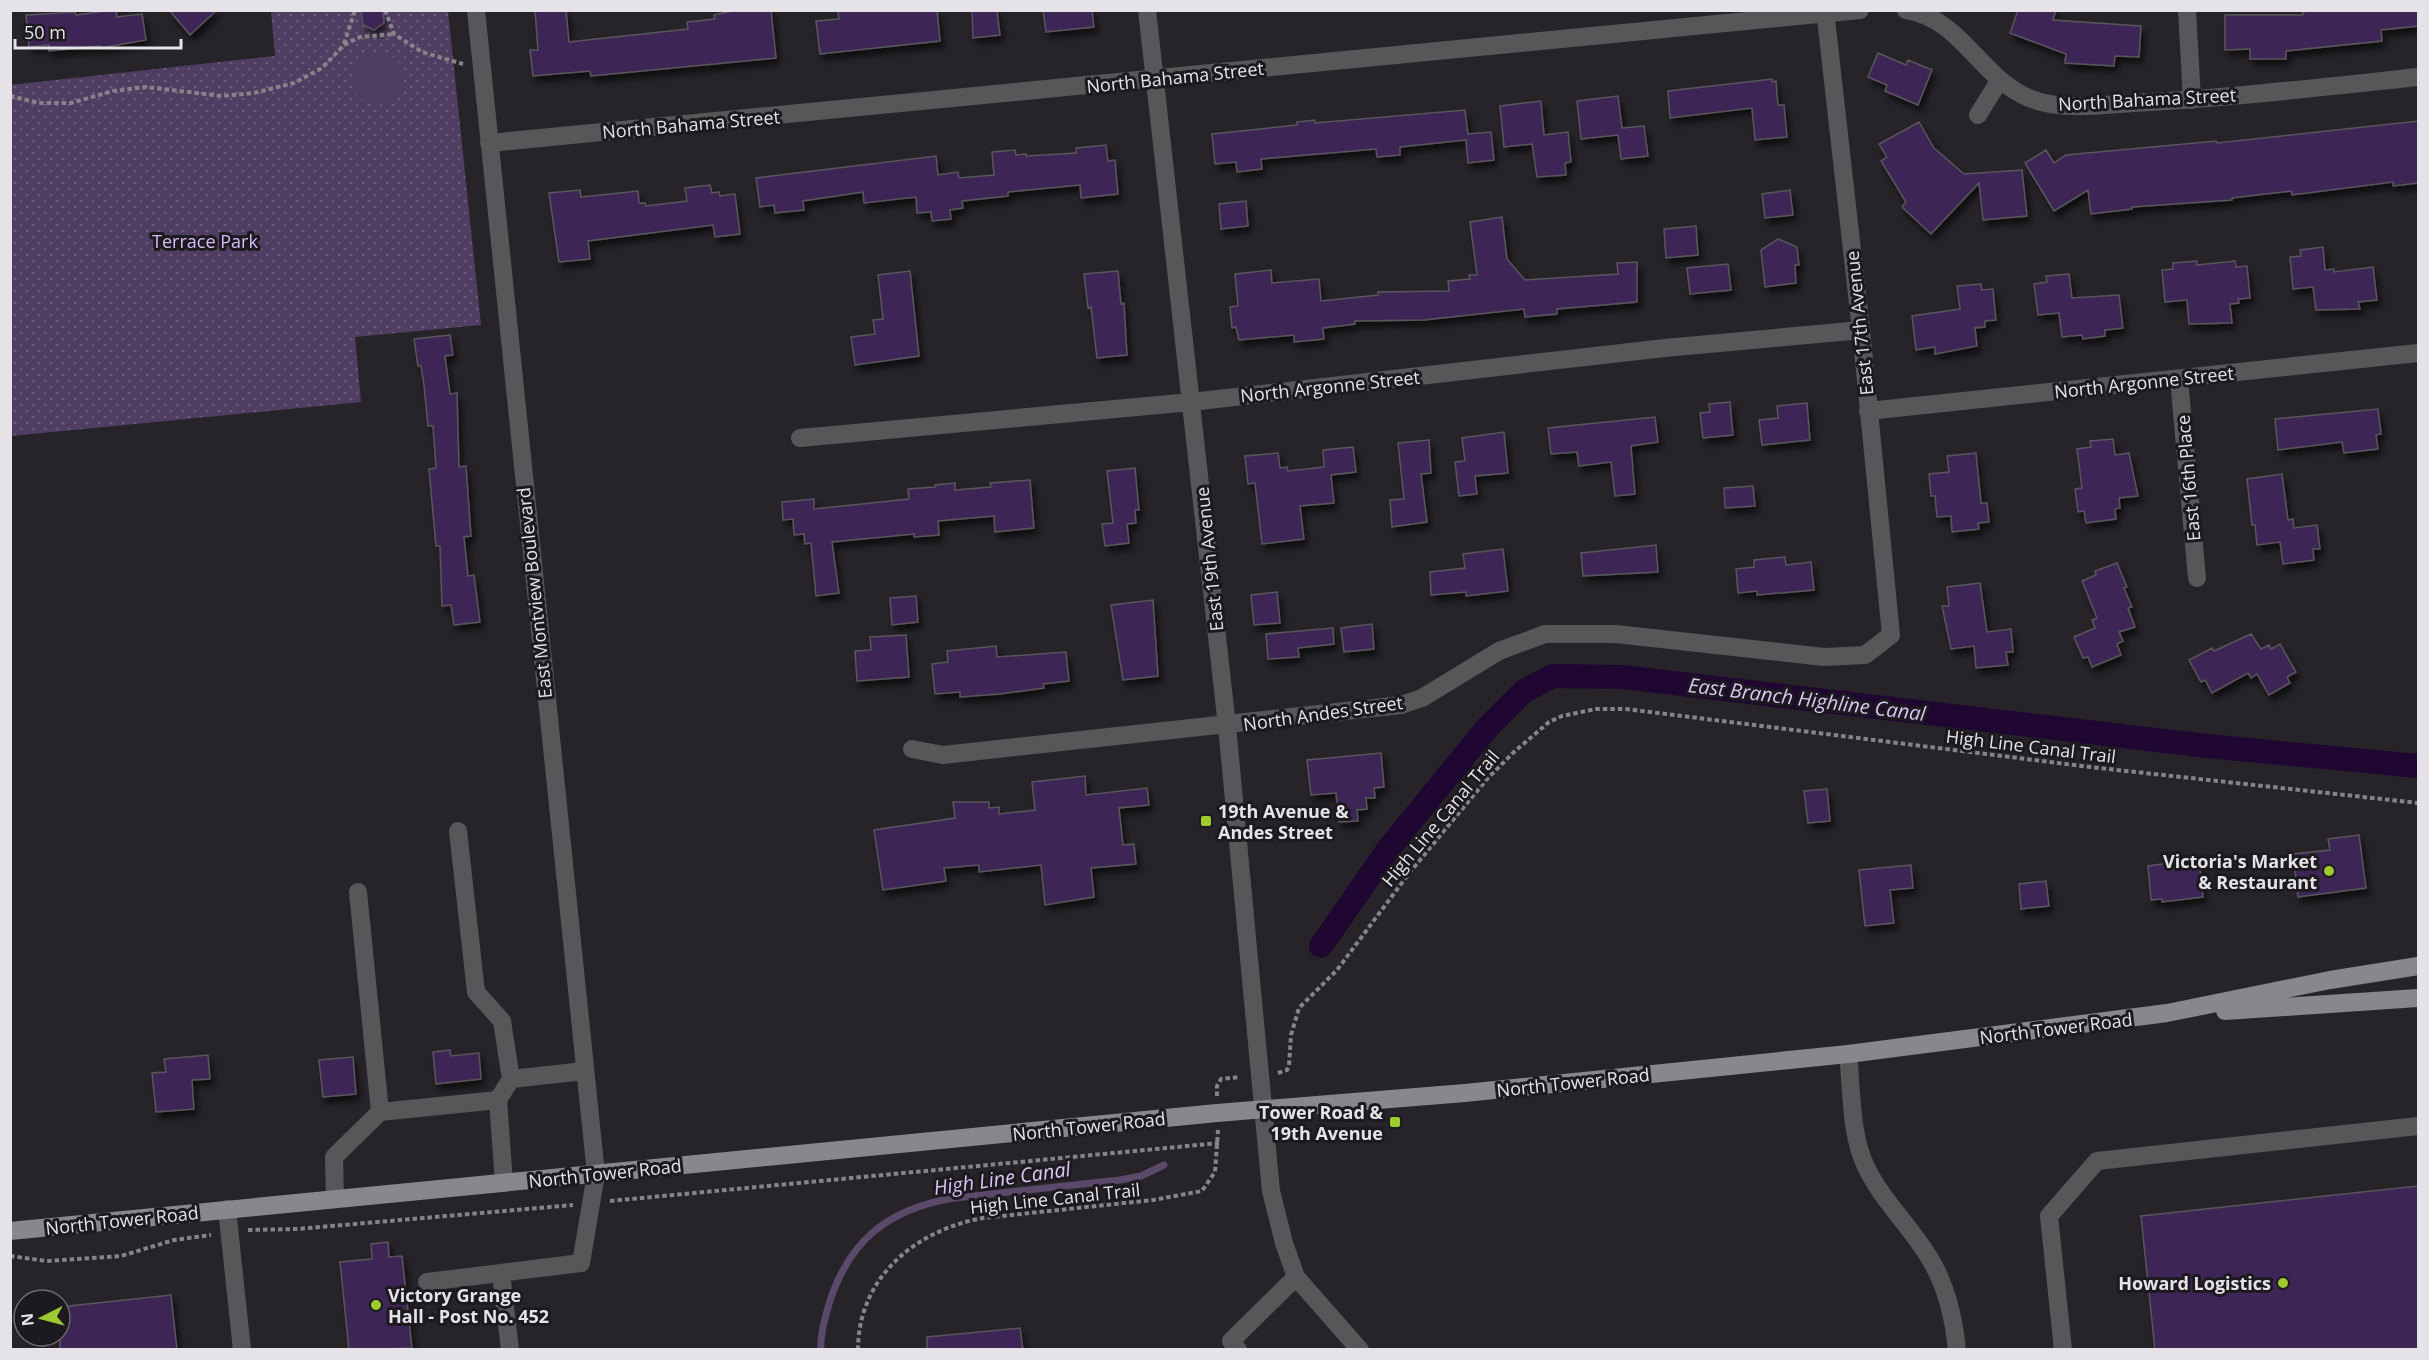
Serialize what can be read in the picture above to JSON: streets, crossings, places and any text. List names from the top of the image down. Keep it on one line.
{"streets":{"main road":["North Tower Road"],"street":["North Bahama Street","East 17th Avenue","North Argonne Street","East 16th Place","East 19th Avenue","East Montview Boulevard","North Andes Street"],"path":["High Line Canal Trail"]},"crossings":[["North Bahama Street","East 17th Avenue"],["North Bahama Street","East 19th Avenue"],["North Bahama Street","East Montview Boulevard"],["East 17th Avenue","North Argonne Street"],["East 17th Avenue","North Andes Street"],["North Argonne Street","East 16th Place"],["North Argonne Street","East 19th Avenue"],["East 19th Avenue","North Andes Street"],["East 19th Avenue","North Tower Road"],["East Montview Boulevard","North Tower Road"]],"water":["East Branch Highline Canal","High Line Canal"],"parks":["Terrace Park"],"places":{"transit":["19th Avenue & Andes Street","Tower Road & 19th Avenue"],"other":["Victoria's Market & Restaurant","Howard Logistics","Victory Grange Hall - Post No. 452"]},"scale_bar":"50 m","north":"left"}
